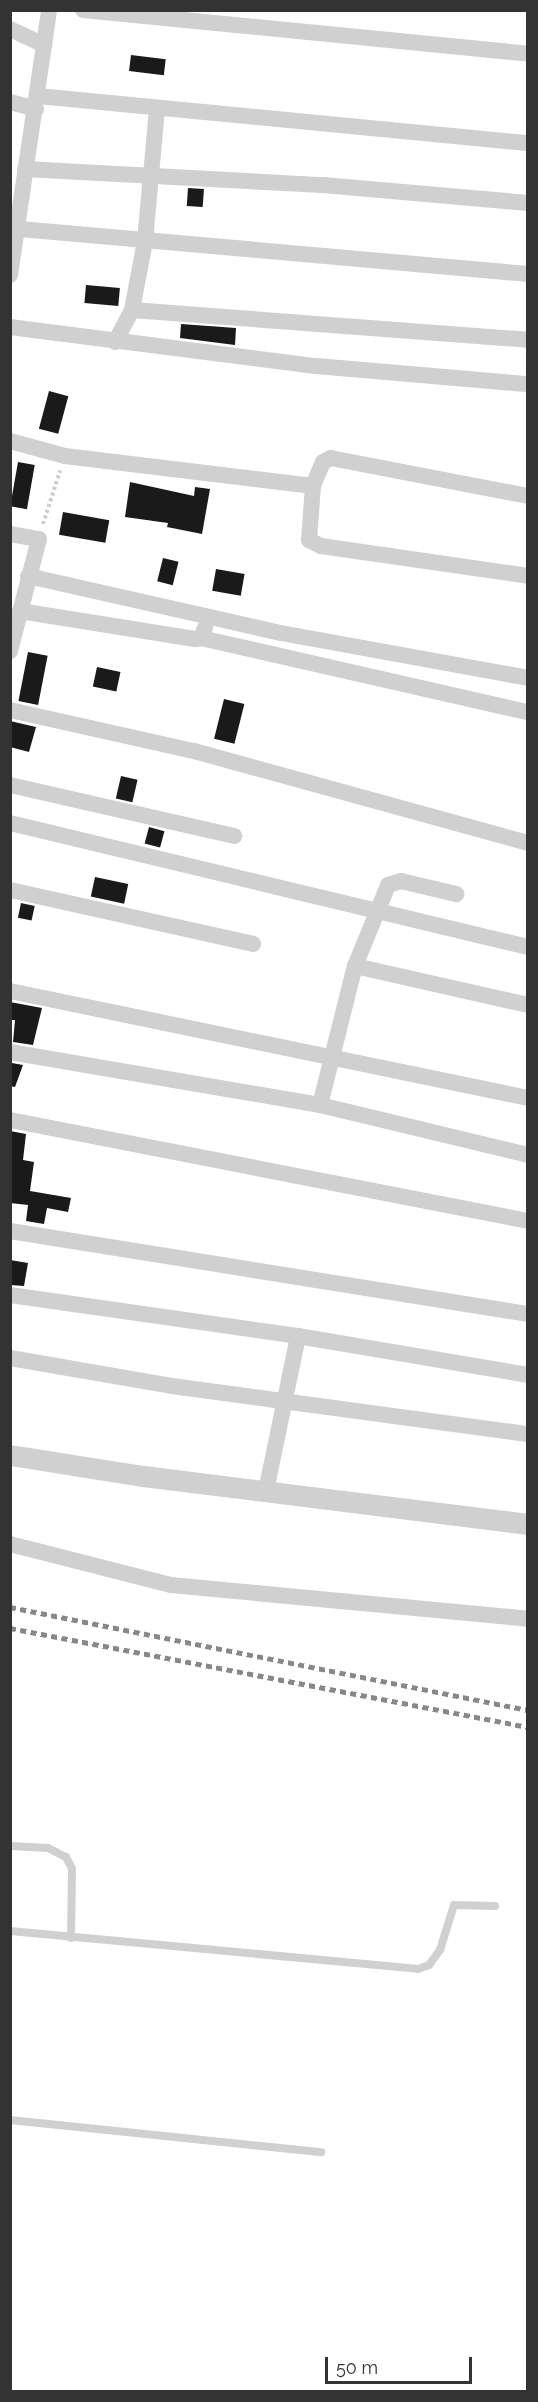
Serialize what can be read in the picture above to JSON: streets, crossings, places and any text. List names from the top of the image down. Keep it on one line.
{"scale_bar":"50 m"}
